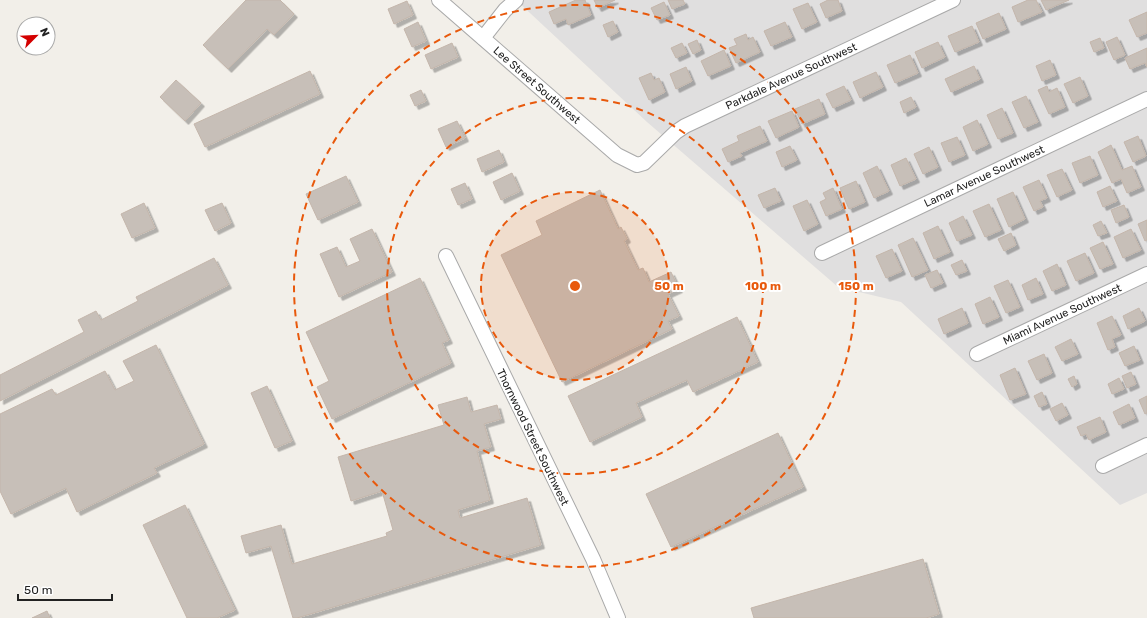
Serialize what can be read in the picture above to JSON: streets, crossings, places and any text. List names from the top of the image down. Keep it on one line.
{"streets":{"street":["Parkdale Avenue Southwest","Lee Street Southwest","Lamar Avenue Southwest","Miami Avenue Southwest","Thornwood Street Southwest"]},"crossings":[["Parkdale Avenue Southwest","Lee Street Southwest"]],"scale_bar":"50 m","north":"top right","rings":["50 m","100 m","150 m"]}
